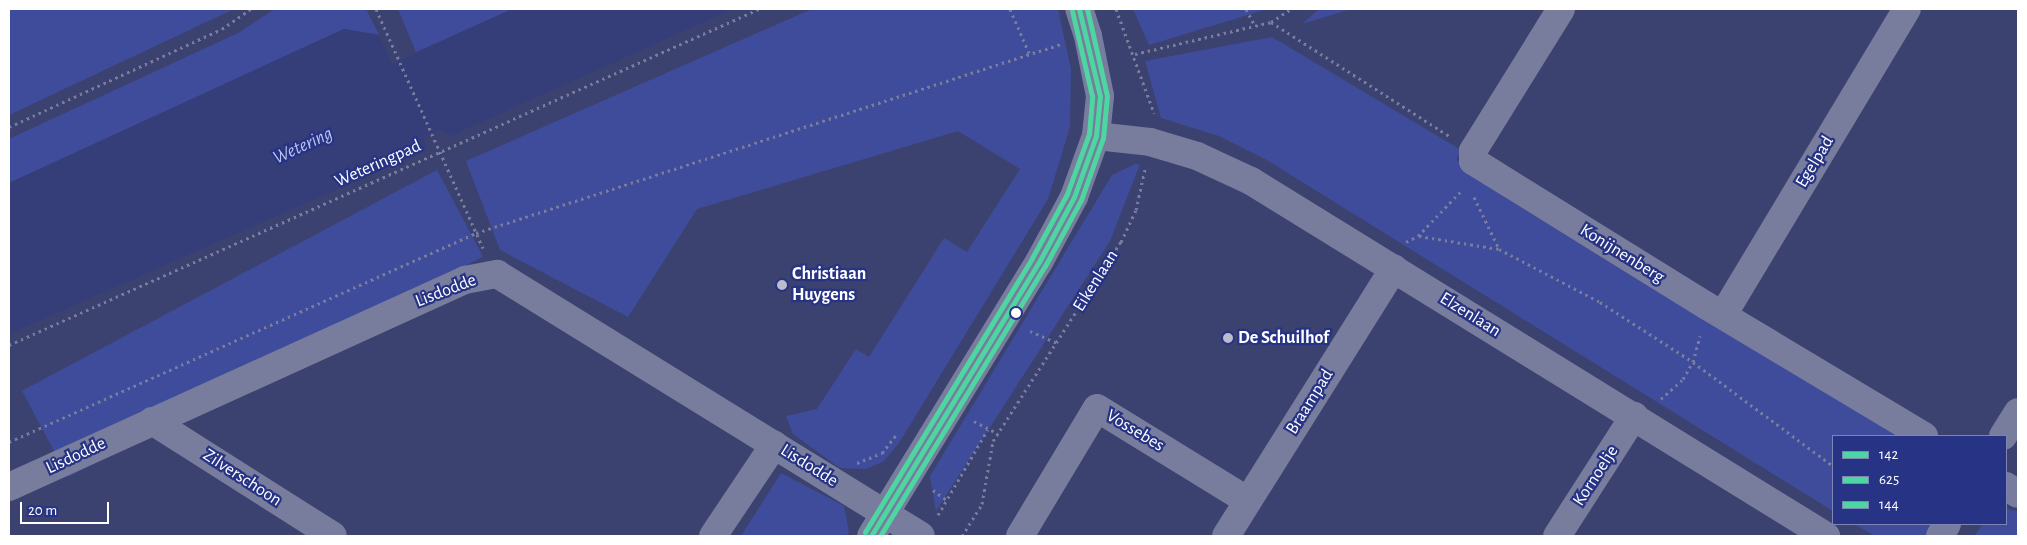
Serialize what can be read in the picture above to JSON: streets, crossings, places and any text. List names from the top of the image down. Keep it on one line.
{"streets":{"street":["Egelpad","Konijnenberg","Lisdodde","Elzenlaan","Braampad","Vossebes","Kornoelje","Zilverschoon"],"path":["Weteringpad","Eikenlaan"]},"crossings":[["Egelpad","Konijnenberg"],["Eikenlaan","Elzenlaan"],["Lisdodde","Zilverschoon"],["Elzenlaan","Braampad"],["Elzenlaan","Kornoelje"],["Braampad","Vossebes"]],"water":["Wetering"],"places":["Christiaan Huygens","De Schuilhof"],"lines":["transit line 142","transit line 625","transit line 144"],"legend":["142","625","144"],"scale_bar":"20 m"}
